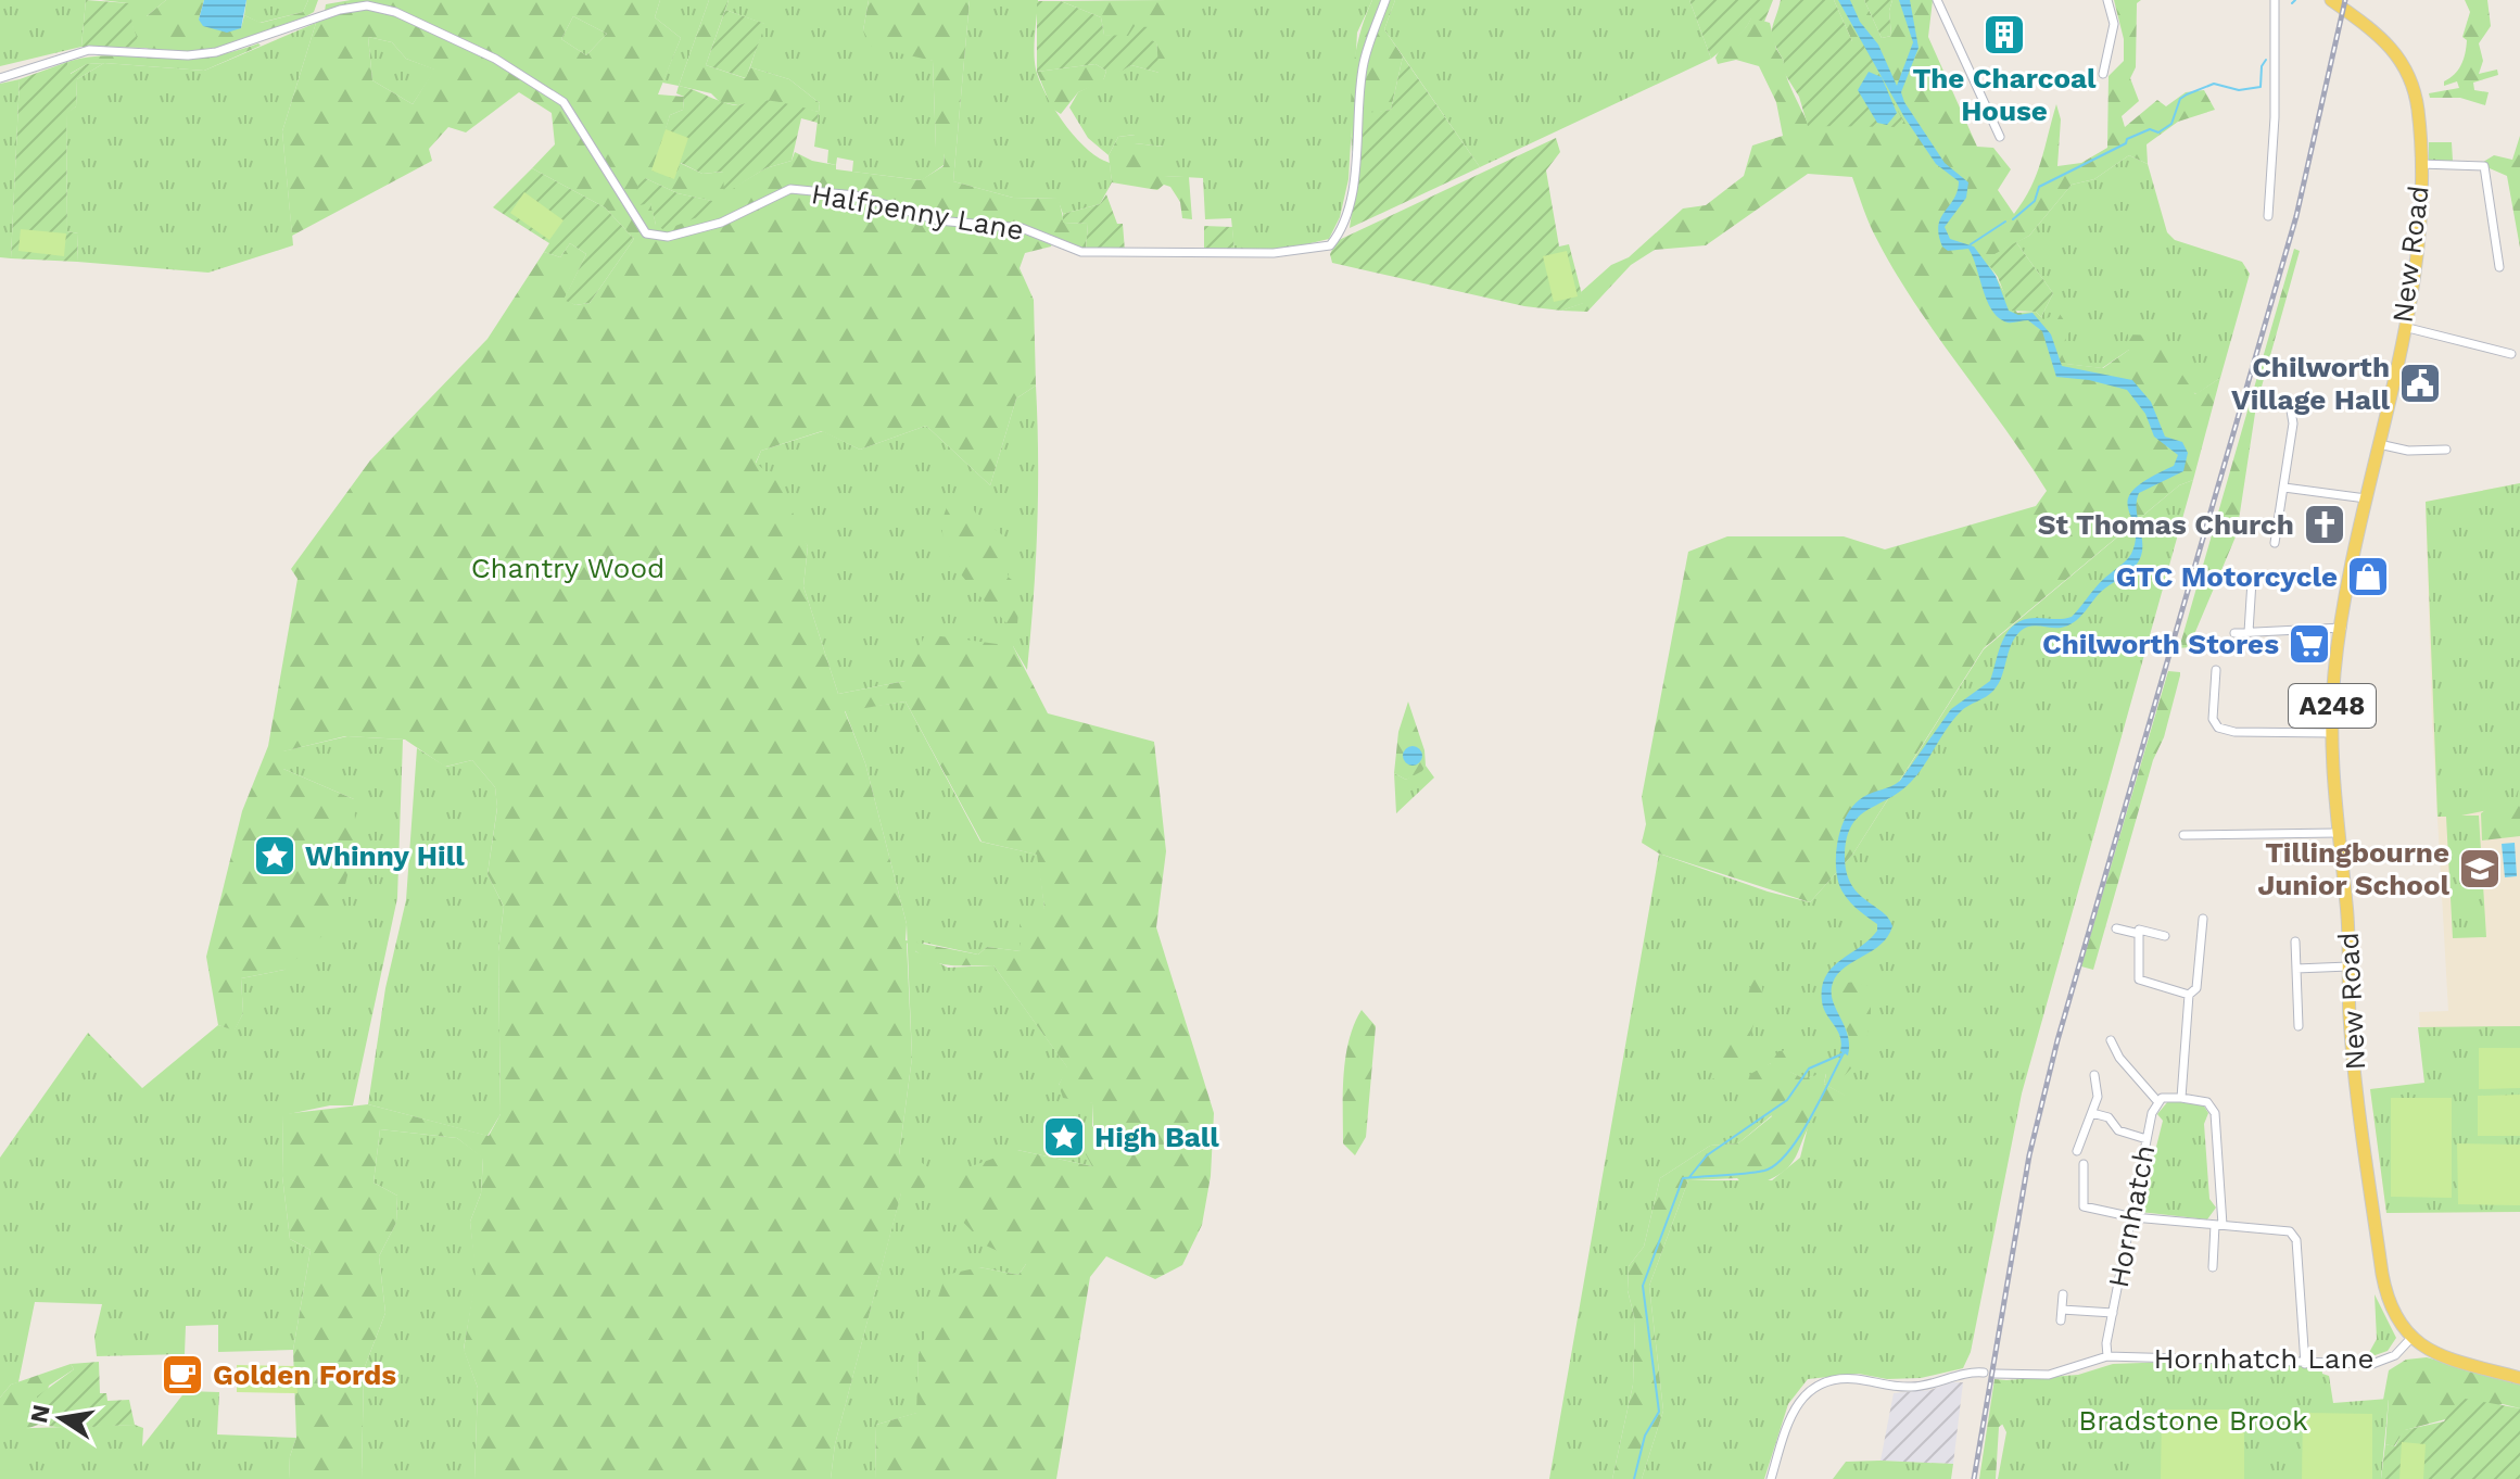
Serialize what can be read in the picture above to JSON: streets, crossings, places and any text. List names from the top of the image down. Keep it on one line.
{"streets":{"main road":["New Road","A248"],"street":["Halfpenny Lane","Hornhatch","Hornhatch Lane"]},"crossings":[["New Road","Hornhatch Lane"],["Hornhatch","Hornhatch Lane"]],"parks":["Chantry Wood","Bradstone Brook"],"places":{"building":["The Charcoal House"],"public building":["Chilworth Village Hall"],"church":["St Thomas Church"],"shop":["GTC Motorcycle"],"supermarket":["Chilworth Stores"],"place":["Whinny Hill","High Ball"],"school or university":["Tillingbourne Junior School"],"cafe":["Golden Fords"]},"north":"left"}
